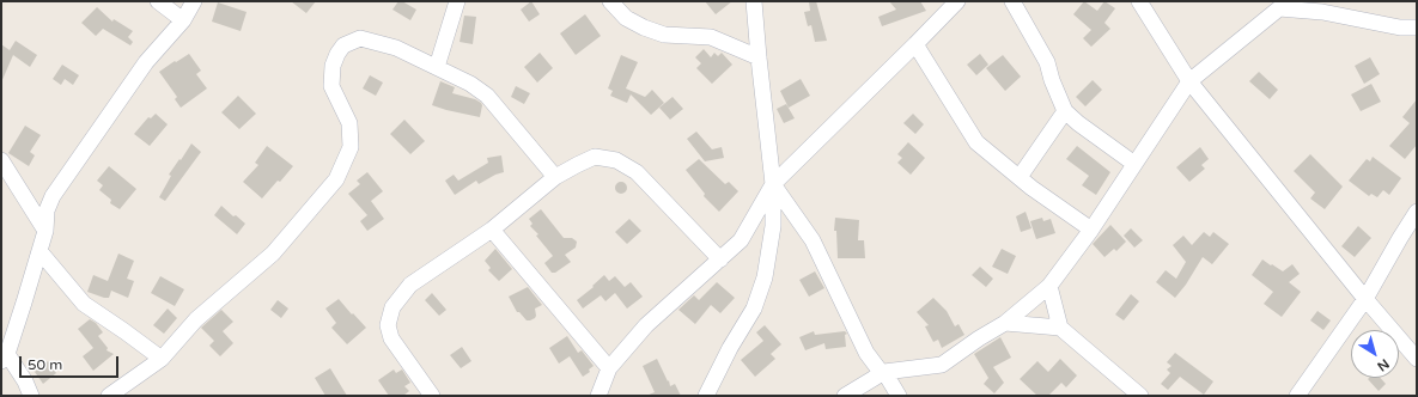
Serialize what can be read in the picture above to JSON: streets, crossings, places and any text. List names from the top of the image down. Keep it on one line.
{"scale_bar":"50 m","north":"bottom right"}
